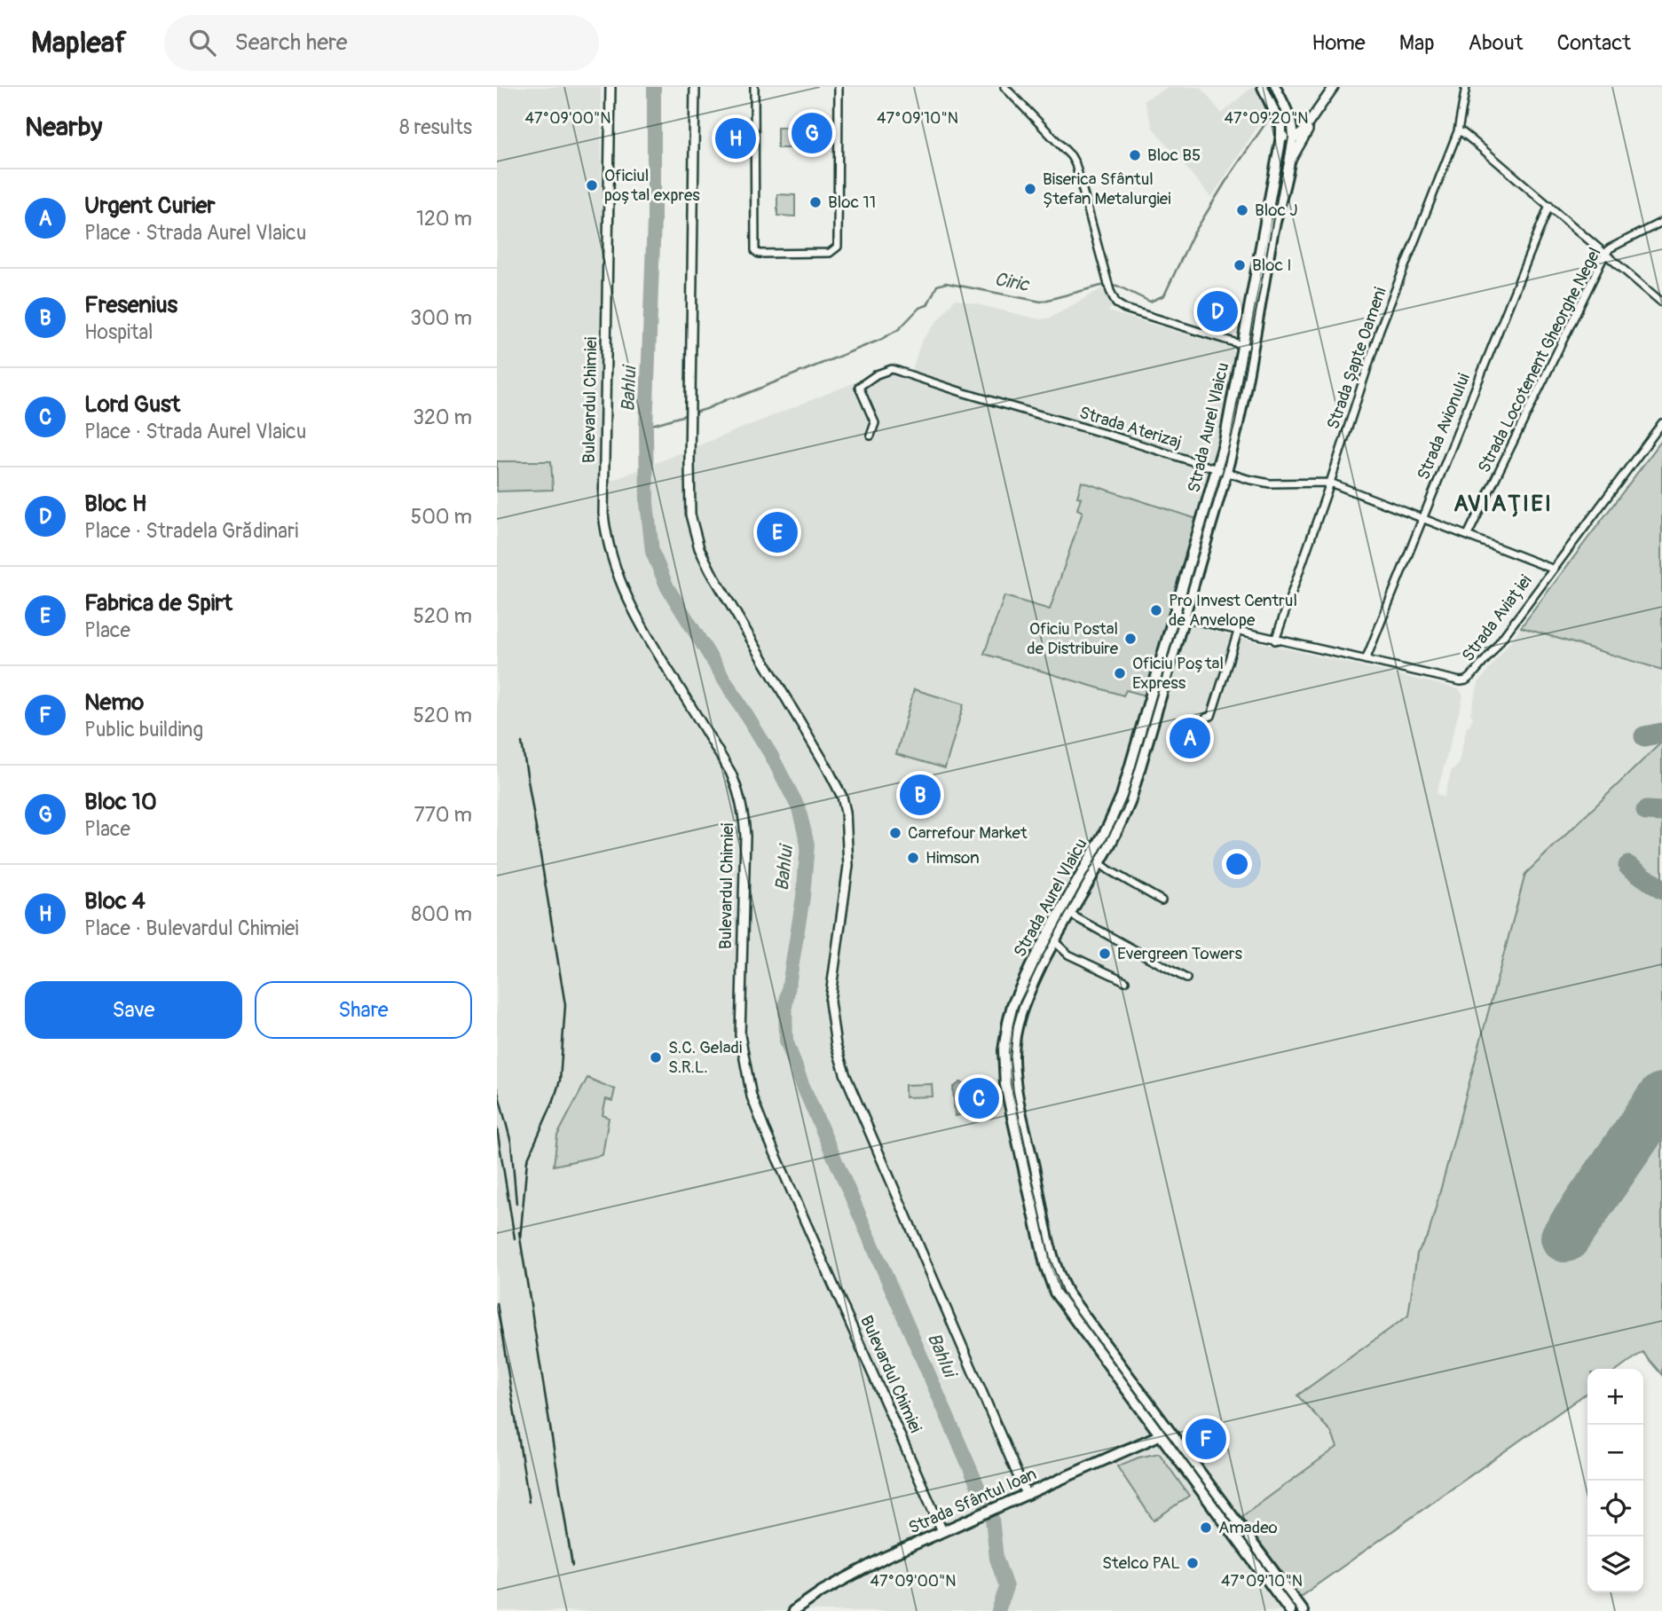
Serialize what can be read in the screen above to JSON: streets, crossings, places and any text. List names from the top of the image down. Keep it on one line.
{"streets":{"main road":["Strada Aurel Vlaicu","Strada Sfântul Ioan"],"street":["Strada Șapte Oameni","Strada Locotenent Gheorghe Negel","Bulevardul Chimiei","Strada Avionului","Strada Aterizaj","Strada Aviației"]},"crossings":[["Strada Șapte Oameni","Strada Aterizaj"],["Strada Șapte Oameni","Strada Aviației"],["Strada Locotenent Gheorghe Negel","Strada Aterizaj"],["Bulevardul Chimiei","Strada Sfântul Ioan"],["Strada Avionului","Strada Aterizaj"],["Strada Avionului","Strada Aviației"],["Strada Aterizaj","Strada Aurel Vlaicu"],["Strada Aterizaj","Strada Aviației"],["Strada Aurel Vlaicu","Strada Aviației"],["Strada Aurel Vlaicu","Strada Sfântul Ioan"]],"districts":["AVIAȚIEI"],"water":["Ciric","Bahlui"],"places":["Bloc B5","Oficiul poștal expres","Biserica Sfântul Ștefan Metalurgiei","Bloc 11","Bloc J","Bloc I","Pro Invest Centrul de Anvelope","Oficiu Postal de Distribuire","Oficiu Poștal Express","Carrefour Market","Himson","Evergreen Towers","S.C. Geladi S.R.L.","Amadeo","Stelco PAL"],"page":{"header":"Mapleaf","search":"Search here","nav":["Home","Map","About","Contact"],"heading":["Nearby","8 results"],"pins":["G","H","D","E","A","B","C","F"],"list":[{"mark":"A","name":"Urgent Curier","note":"Place · Strada Aurel Vlaicu","value":"120 m"},{"mark":"B","name":"Fresenius","note":"Hospital","value":"300 m"},{"mark":"C","name":"Lord Gust","note":"Place · Strada Aurel Vlaicu","value":"320 m"},{"mark":"D","name":"Bloc H","note":"Place · Stradela Grădinari","value":"500 m"},{"mark":"E","name":"Fabrica de Spirt","note":"Place","value":"520 m"},{"mark":"F","name":"Nemo","note":"Public building","value":"520 m"},{"mark":"G","name":"Bloc 10","note":"Place","value":"770 m"},{"mark":"H","name":"Bloc 4","note":"Place · Bulevardul Chimiei","value":"800 m"}],"buttons":["Save","Share"],"map_buttons":["+","−"]},"coordinates":["47°09'00\"N","47°09'10\"N","47°09'20\"N"]}
